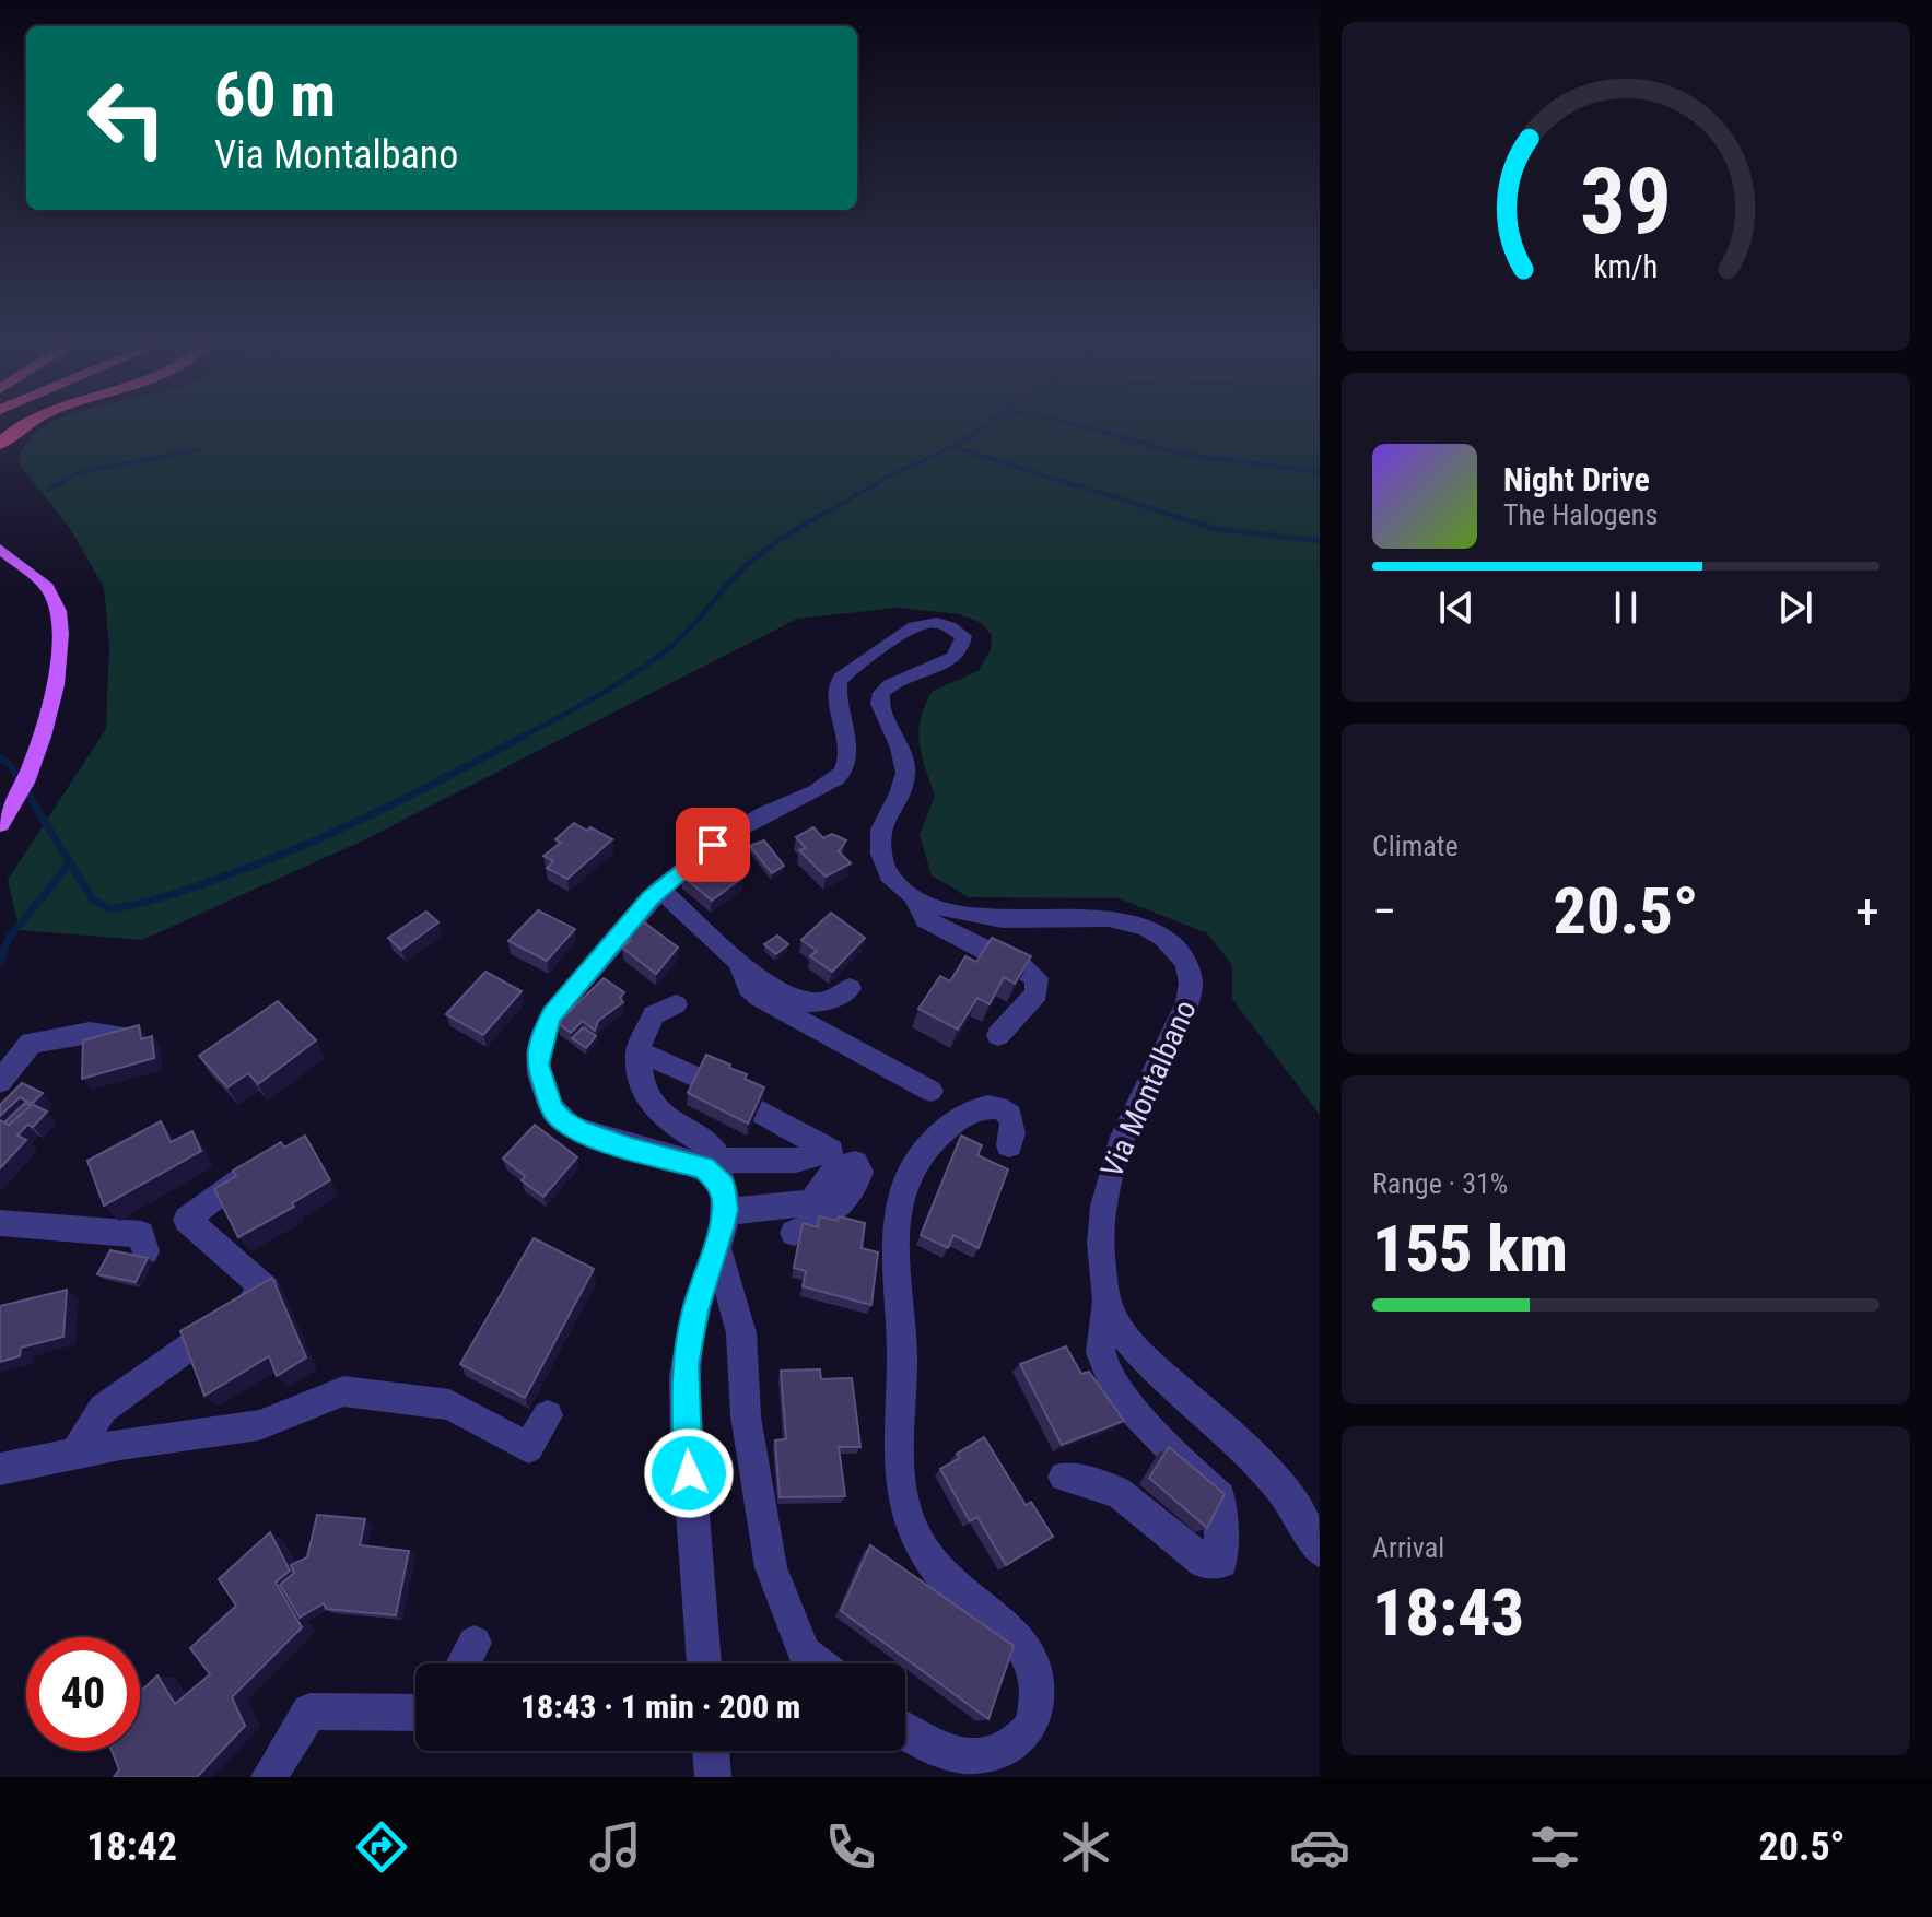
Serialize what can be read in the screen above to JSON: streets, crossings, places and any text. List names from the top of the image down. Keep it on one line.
{"streets":{"street":["Via Montalbano"]},"page":{"turn":["60 m","Via Montalbano"],"song":["Night Drive","The Halogens"],"tile":["Climate",["Range · 31%","155 km"],["Arrival","18:43"]],"heat":["−","20.5°","+"],"limit":"40","trip":"18:43 · 1 min · 200 m","tabs":["18:42","20.5°"],"gauge":["39","km/h"]}}
